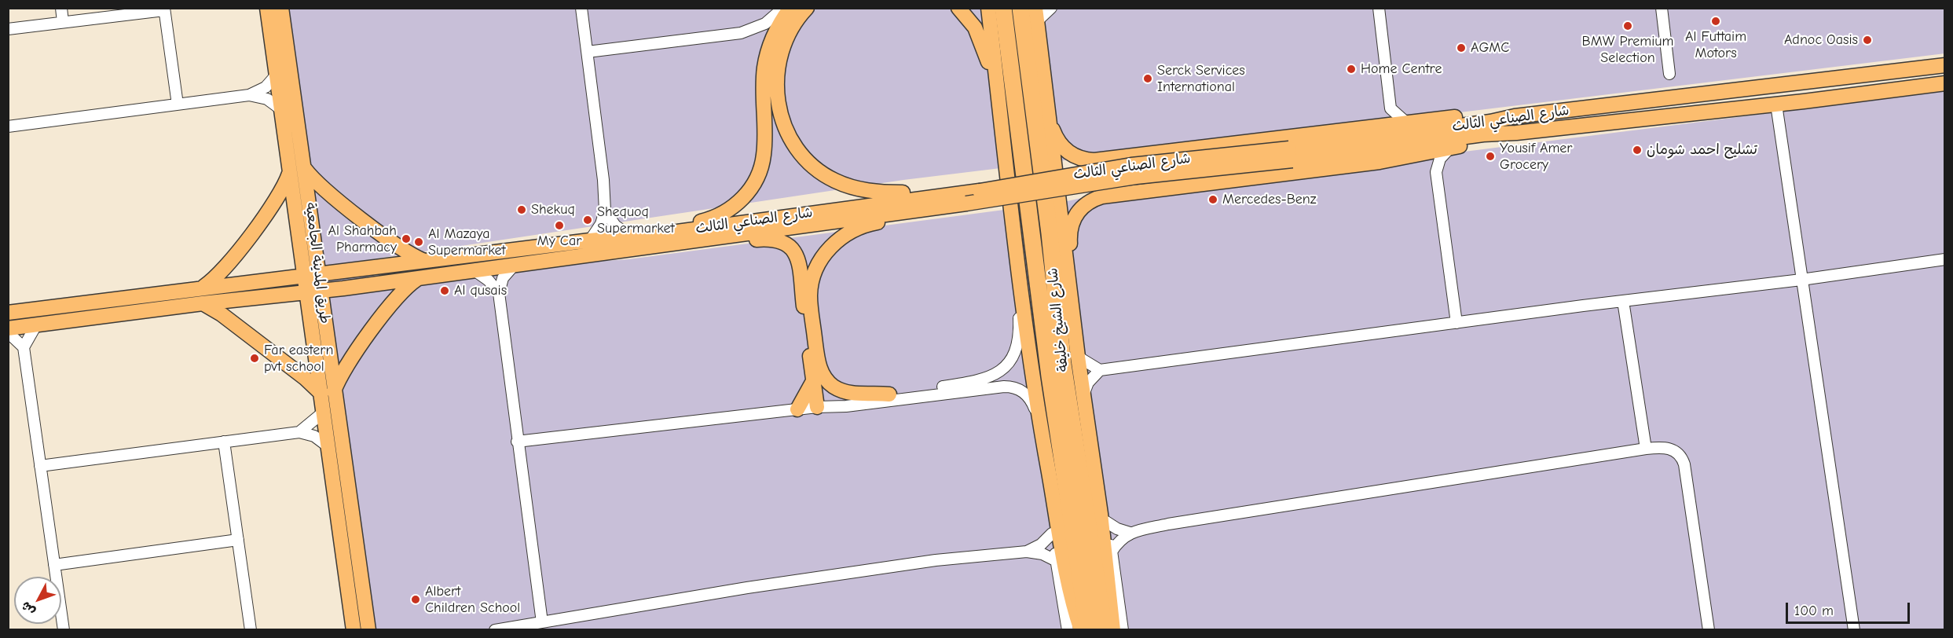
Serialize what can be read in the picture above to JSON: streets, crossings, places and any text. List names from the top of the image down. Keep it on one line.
{"streets":{"highway":["شارع الشيخ خليفة"],"main road":["شارع الصناعي الثالث","طريق المدينة الجامعية"]},"crossings":[["شارع الصناعي الثالث","طريق المدينة الجامعية"]],"places":["Al Futtaim Motors","BMW Premium Selection","Adnoc Oasis","AGMC","Home Centre","Serck Services International","تشليح احمد شومان","Yousif Amer Grocery","Mercedes-Benz","Shekuq","Shequoq Supermarket","My Car","Al Shahbah Pharmacy","Al Mazaya Supermarket","Al qusais","Far eastern pvt school","Albert Children School"],"scale_bar":"100 m","north":"bottom left"}
